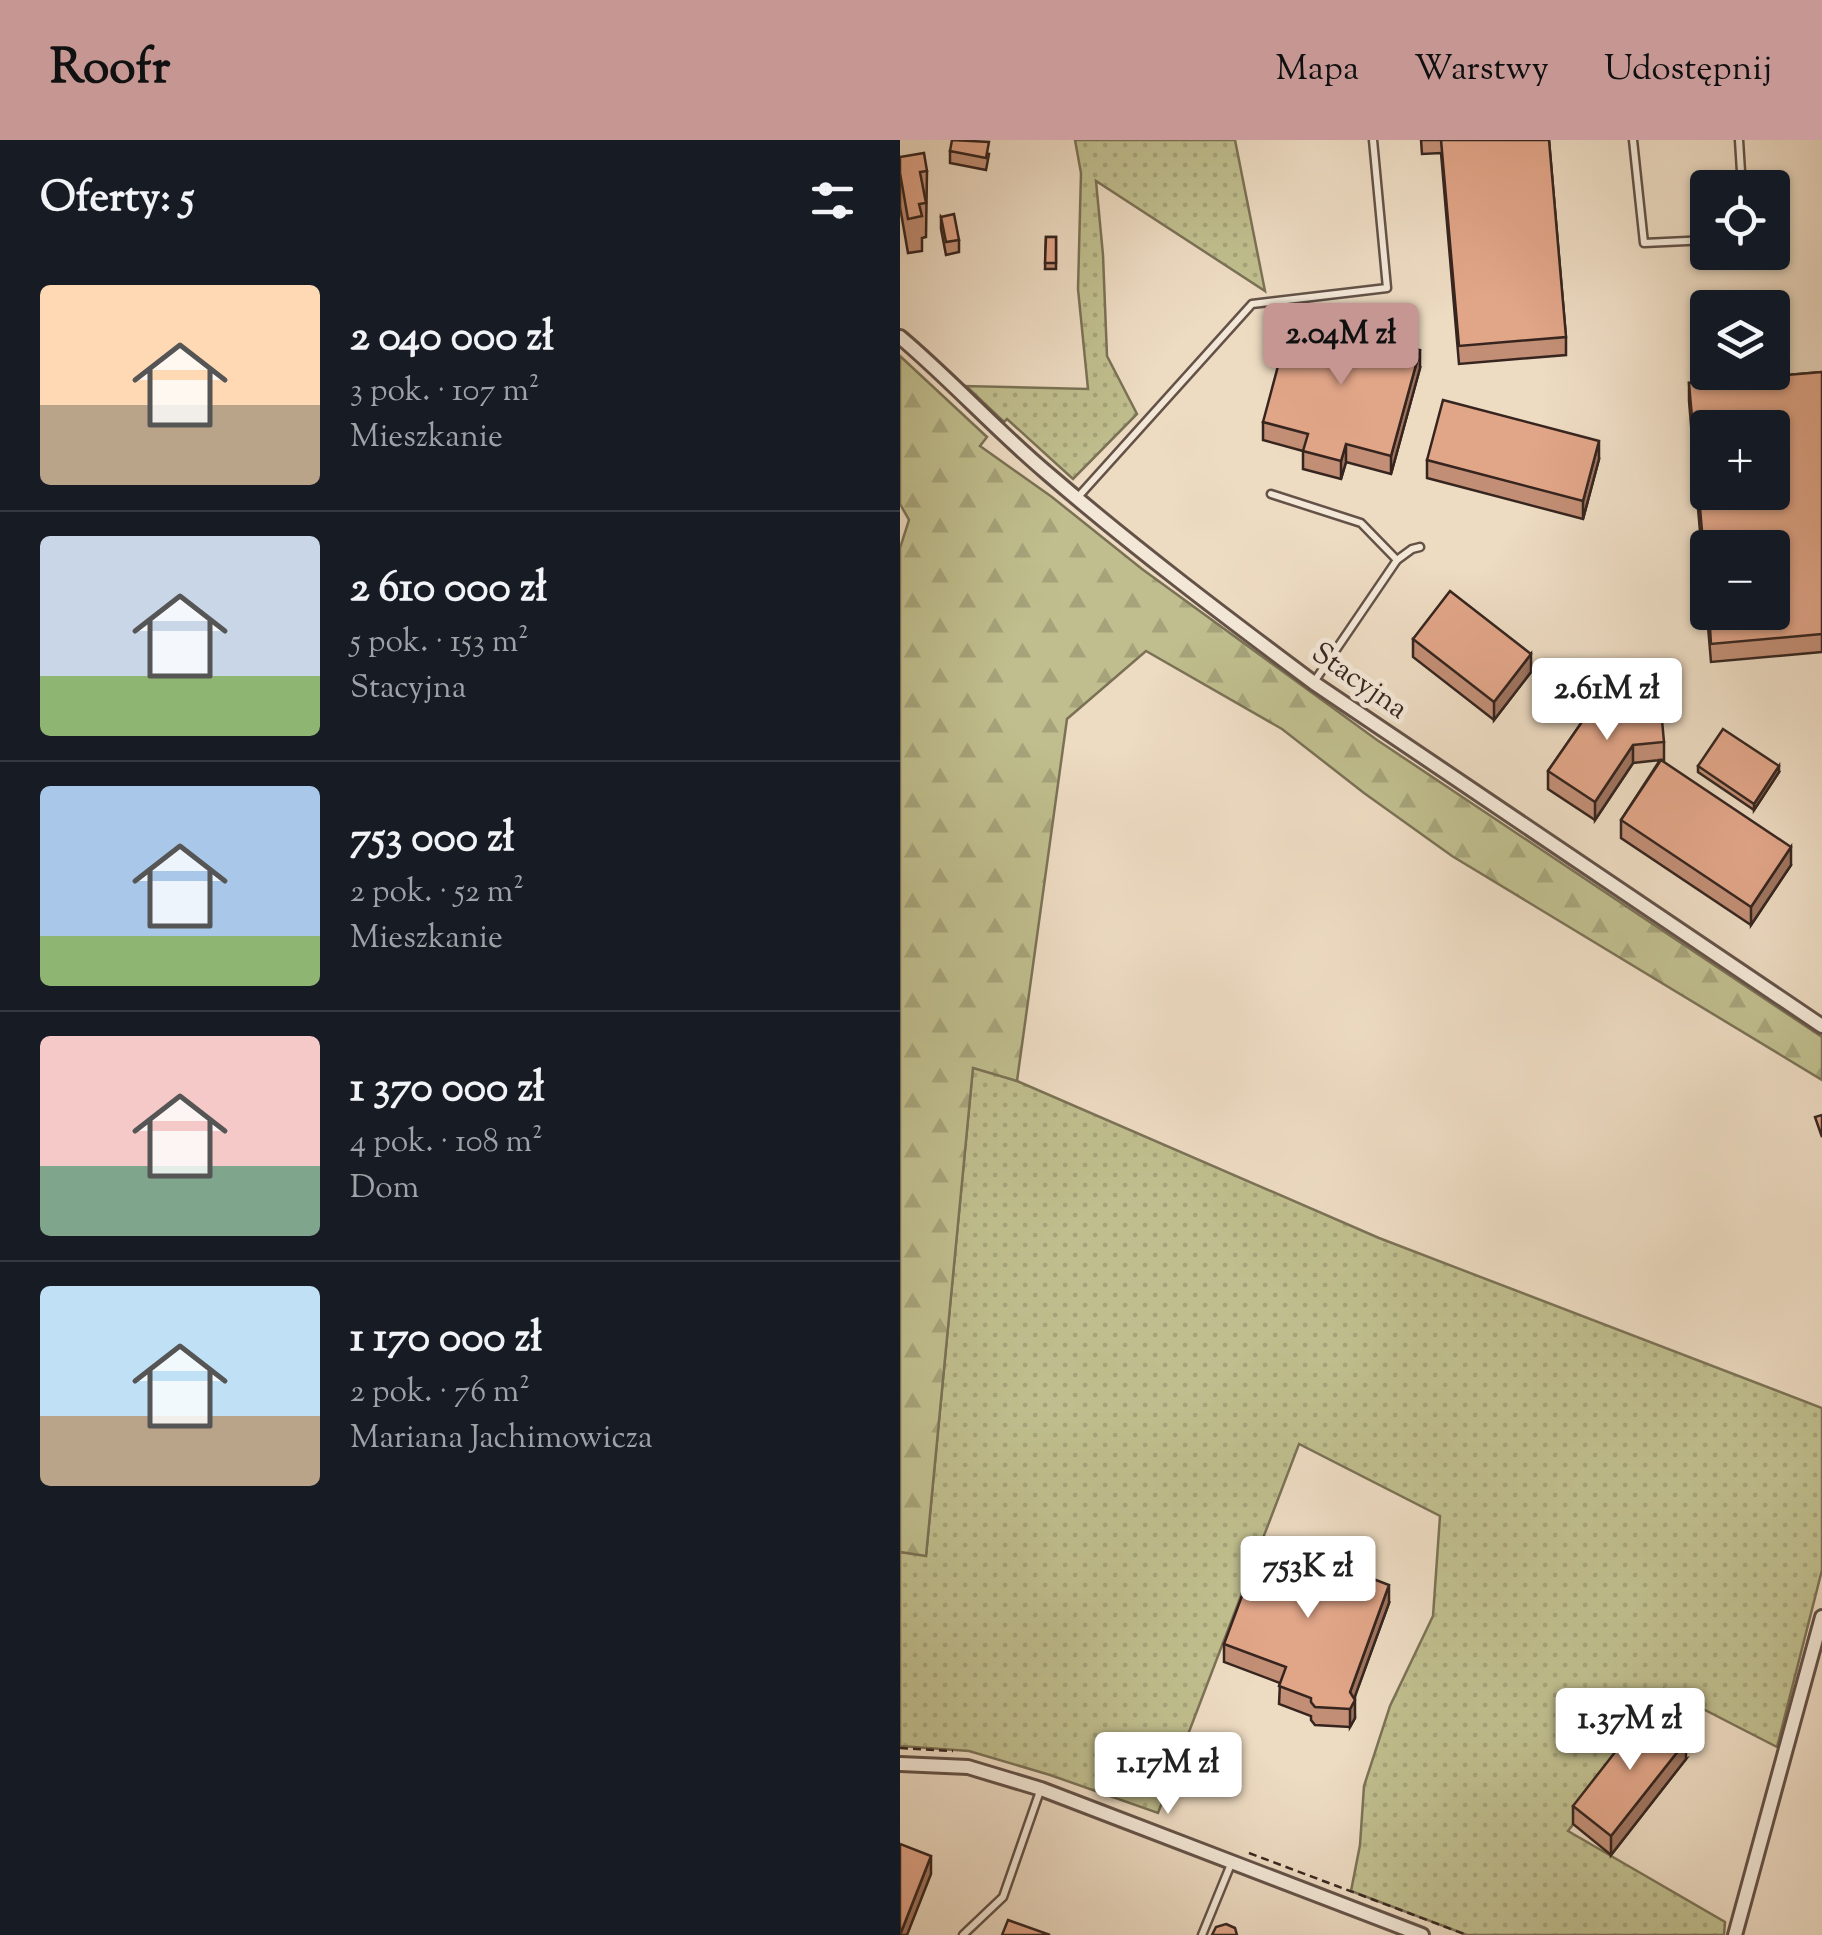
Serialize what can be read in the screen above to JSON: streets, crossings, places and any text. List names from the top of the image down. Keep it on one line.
{"streets":{"street":["Stacyjna"]},"page":{"header":"Roofr","nav":["Mapa","Warstwy","Udostępnij"],"heading":"Oferty: 5","map_buttons":["+","−"],"list":[{"name":"2 040 000 zł","note":"3 pok. · 107 m² · Mieszkanie"},{"name":"2 610 000 zł","note":"5 pok. · 153 m² · Stacyjna"},{"name":"753 000 zł","note":"2 pok. · 52 m² · Mieszkanie"},{"name":"1 370 000 zł","note":"4 pok. · 108 m² · Dom"},{"name":"1 170 000 zł","note":"2 pok. · 76 m² · Mariana Jachimowicza"}],"price":["2.04M zł","2.61M zł","753K zł","1.37M zł","1.17M zł"]}}
